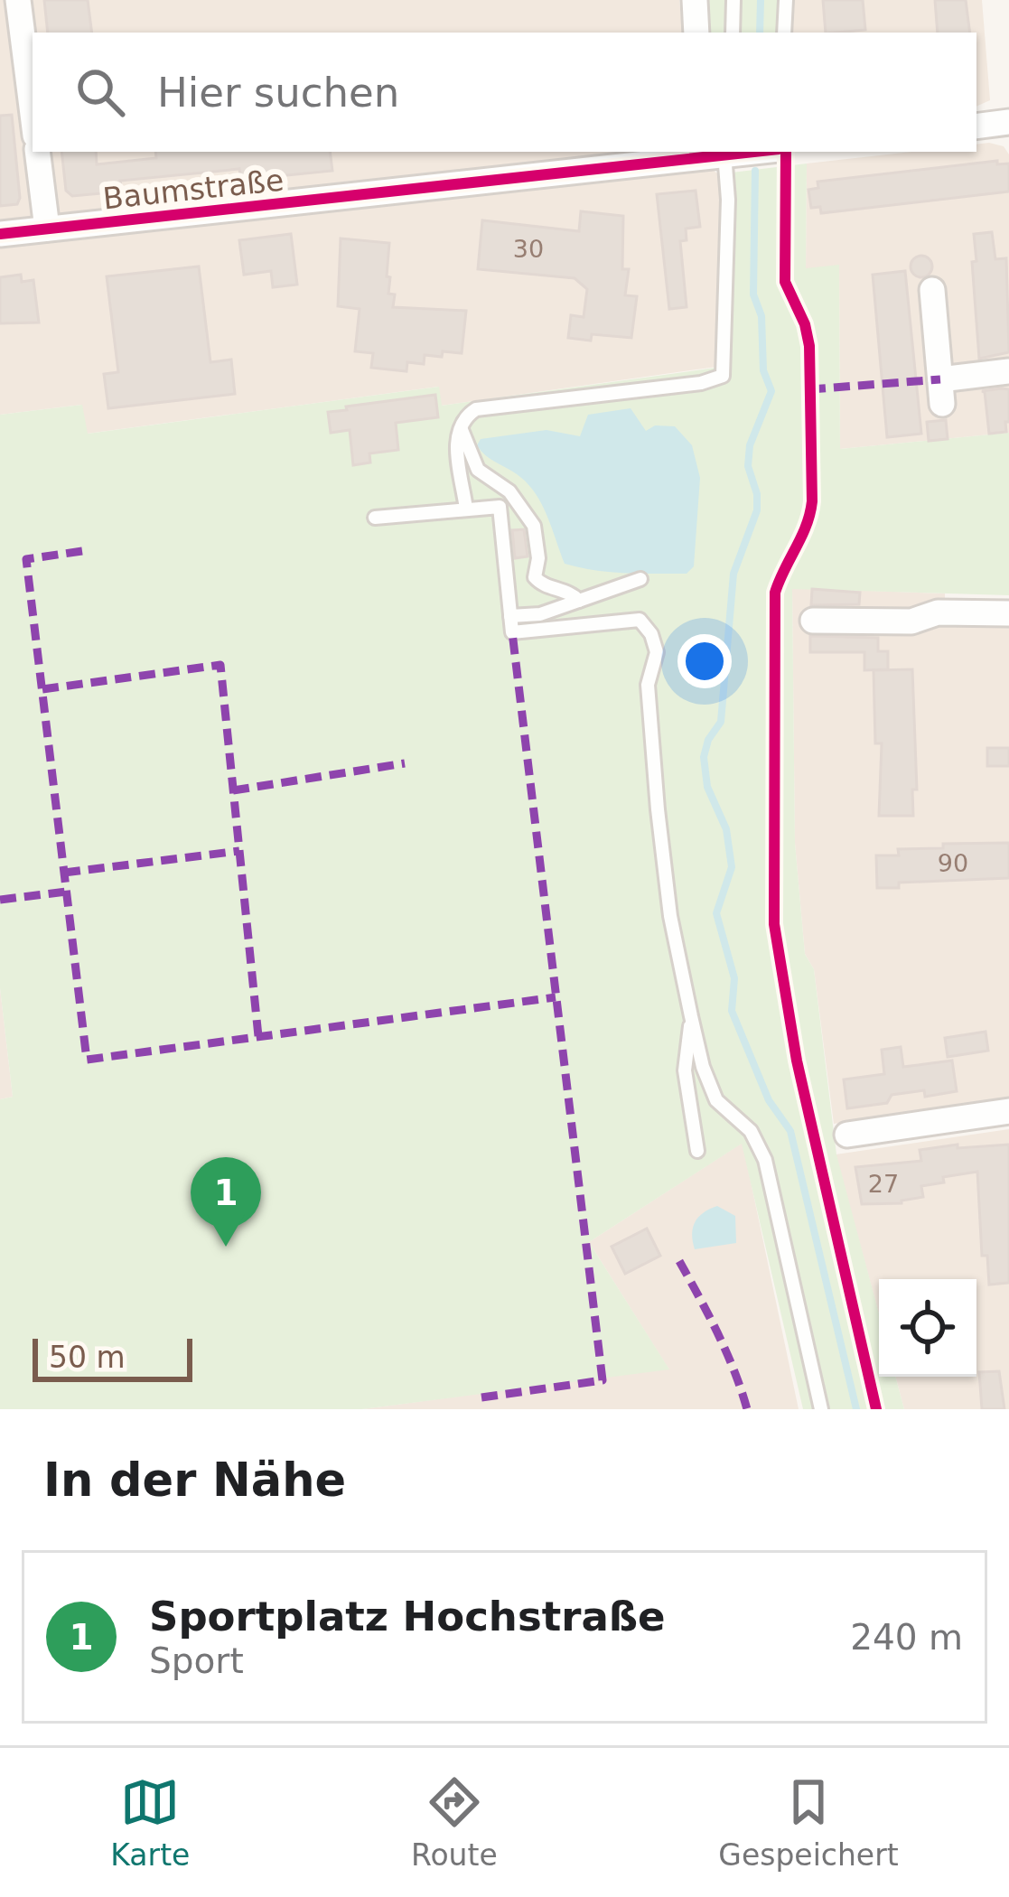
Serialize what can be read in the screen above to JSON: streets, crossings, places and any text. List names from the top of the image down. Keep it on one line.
{"streets":{"street":["Baumstraße"]},"house_numbers":["30","90","27"],"scale_bar":"50 m","page":{"search":"Hier suchen","pins":"1","scale":"50 m","heading":"In der Nähe","list":[{"mark":"1","name":"Sportplatz Hochstraße","note":"Sport","value":"240 m"}],"nav":["Karte","Route","Gespeichert"]}}
